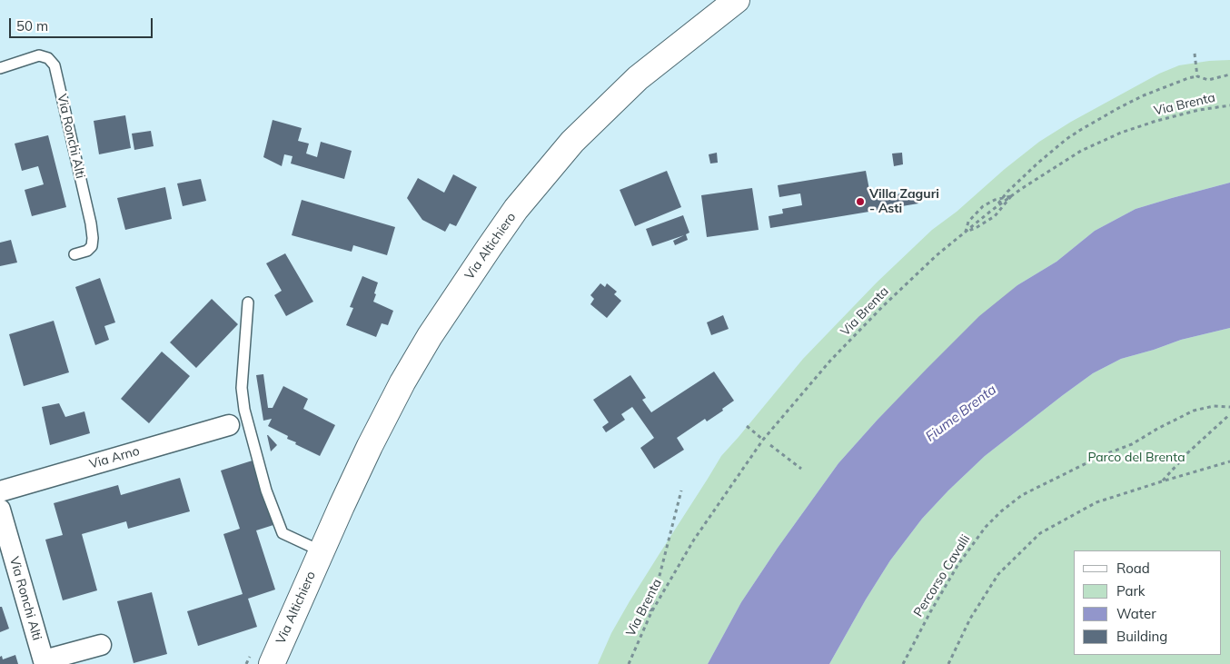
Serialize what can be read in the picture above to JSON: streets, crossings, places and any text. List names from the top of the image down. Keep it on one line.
{"streets":{"street":["Via Ronchi Alti","Via Altichiero","Via Arno"],"path":["Via Brenta","Percorso Cavalli"]},"water":["Fiume Brenta"],"parks":["Parco del Brenta"],"places":["Villa Zaguri - Asti"],"legend":["Road","Park","Water","Building"],"scale_bar":"50 m"}
